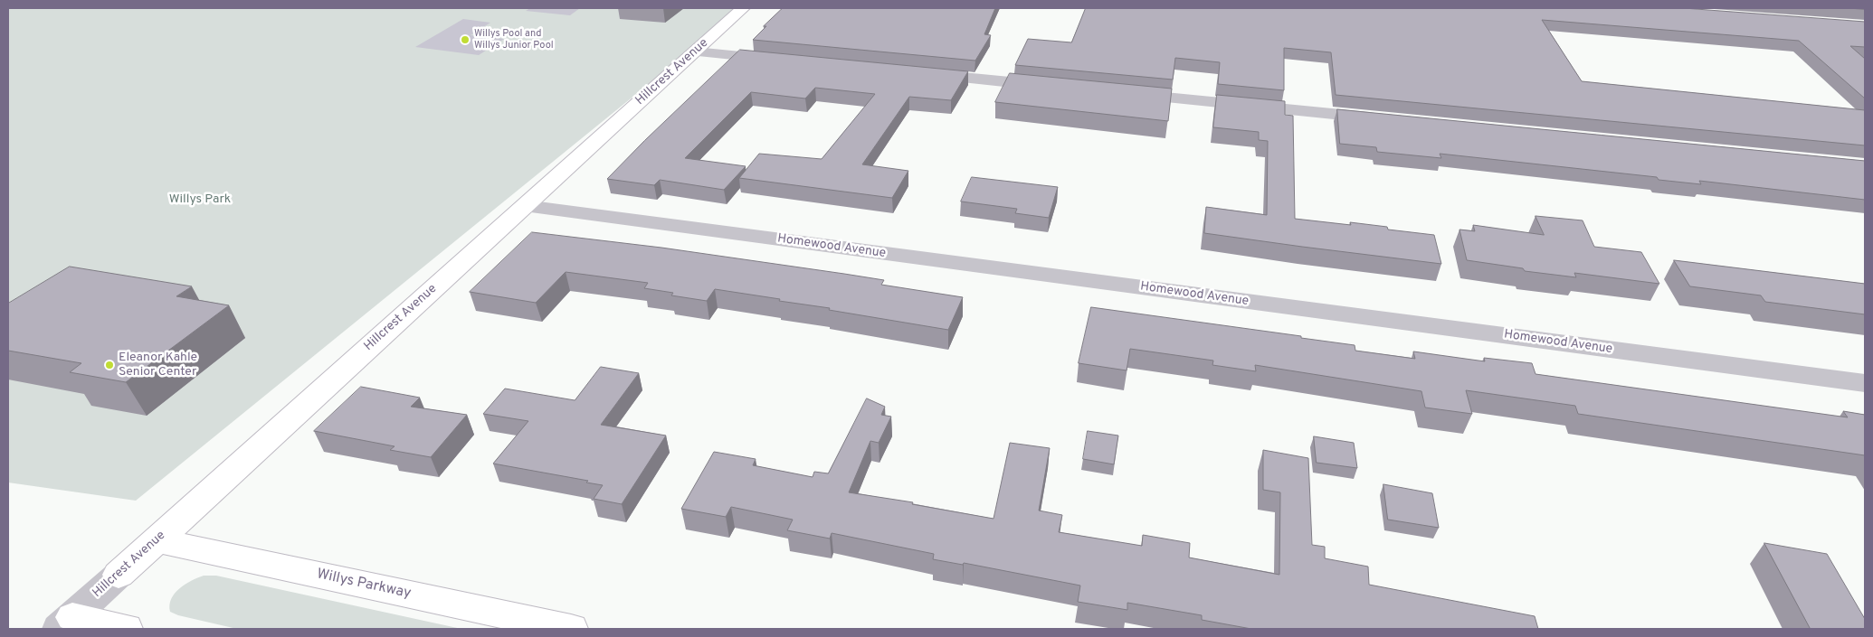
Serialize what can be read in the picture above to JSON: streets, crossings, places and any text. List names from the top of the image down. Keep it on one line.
{"streets":{"street":["Hillcrest Avenue","Homewood Avenue","Willys Parkway"]},"crossings":[["Hillcrest Avenue","Homewood Avenue"],["Hillcrest Avenue","Willys Parkway"]],"parks":["Willys Park"],"places":["Willys Pool and Willys Junior Pool","Eleanor Kahle Senior Center"]}
